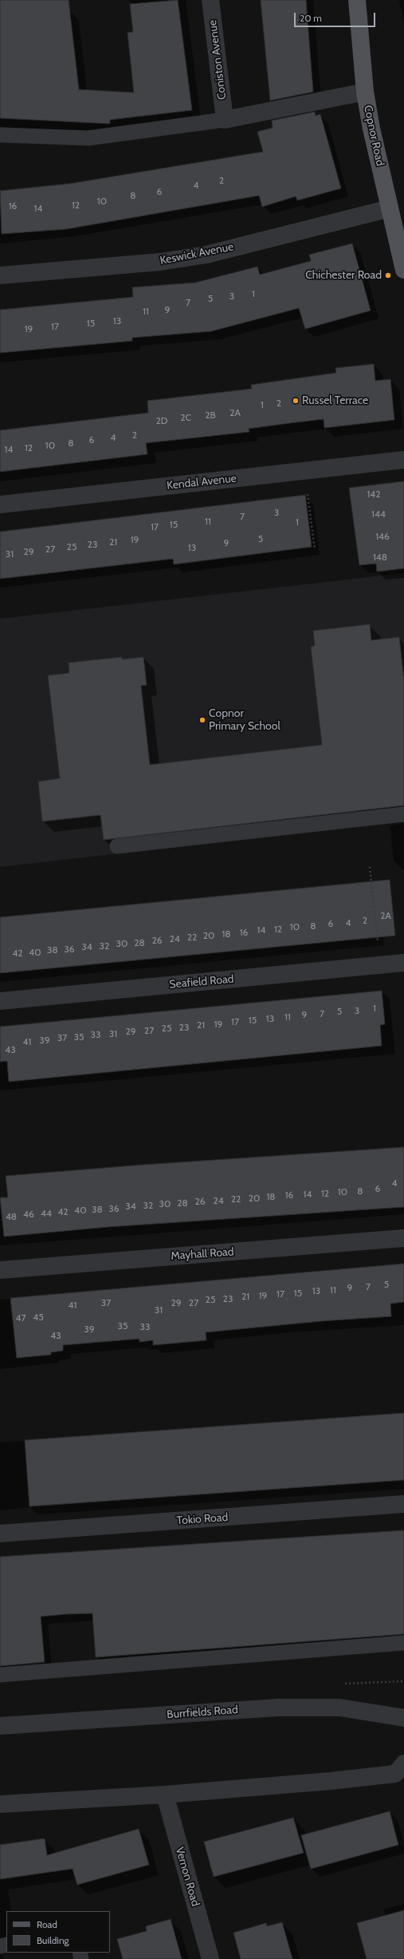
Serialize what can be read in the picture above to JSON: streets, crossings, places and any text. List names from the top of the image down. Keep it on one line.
{"streets":{"main road":["Copnor Road"],"street":["Coniston Avenue","Keswick Avenue","Kendal Avenue","Seafield Road","Mayhall Road","Tokio Road","Burrfields Road","Vernon Road"]},"crossings":[["Copnor Road","Keswick Avenue"]],"places":["Chichester Road","Russel Terrace","Copnor Primary School"],"house_numbers":["2","4","6","8","10","12","16","14","1","3","5","7","9","11","13","15","17","19","2","1","2A","2B","2C","2D","2","4","6","8","10","12","14","142","3","144","7","11","1","15","17","146","5","19","21","9","23","25","13","27","29","31","148","2A","2","4","6","8","10","12","14","16","18","20","22","24","26","28","30","32","34","36","38","40","42","1","3","5","7","9","11","13","15","17","19","21","23","25","27","29","31","33","35","37","39","41","43","4","6","8","10","12","14","16","18","20","22","24","26","28","30","32","34","36","38","40","42","44","46","48","5","7","9","11","13","15","17","19","21","23","25","37","29","27","41","31","45","47","35","33","39","43"],"legend":["Road","Building"],"scale_bar":"20 m"}
